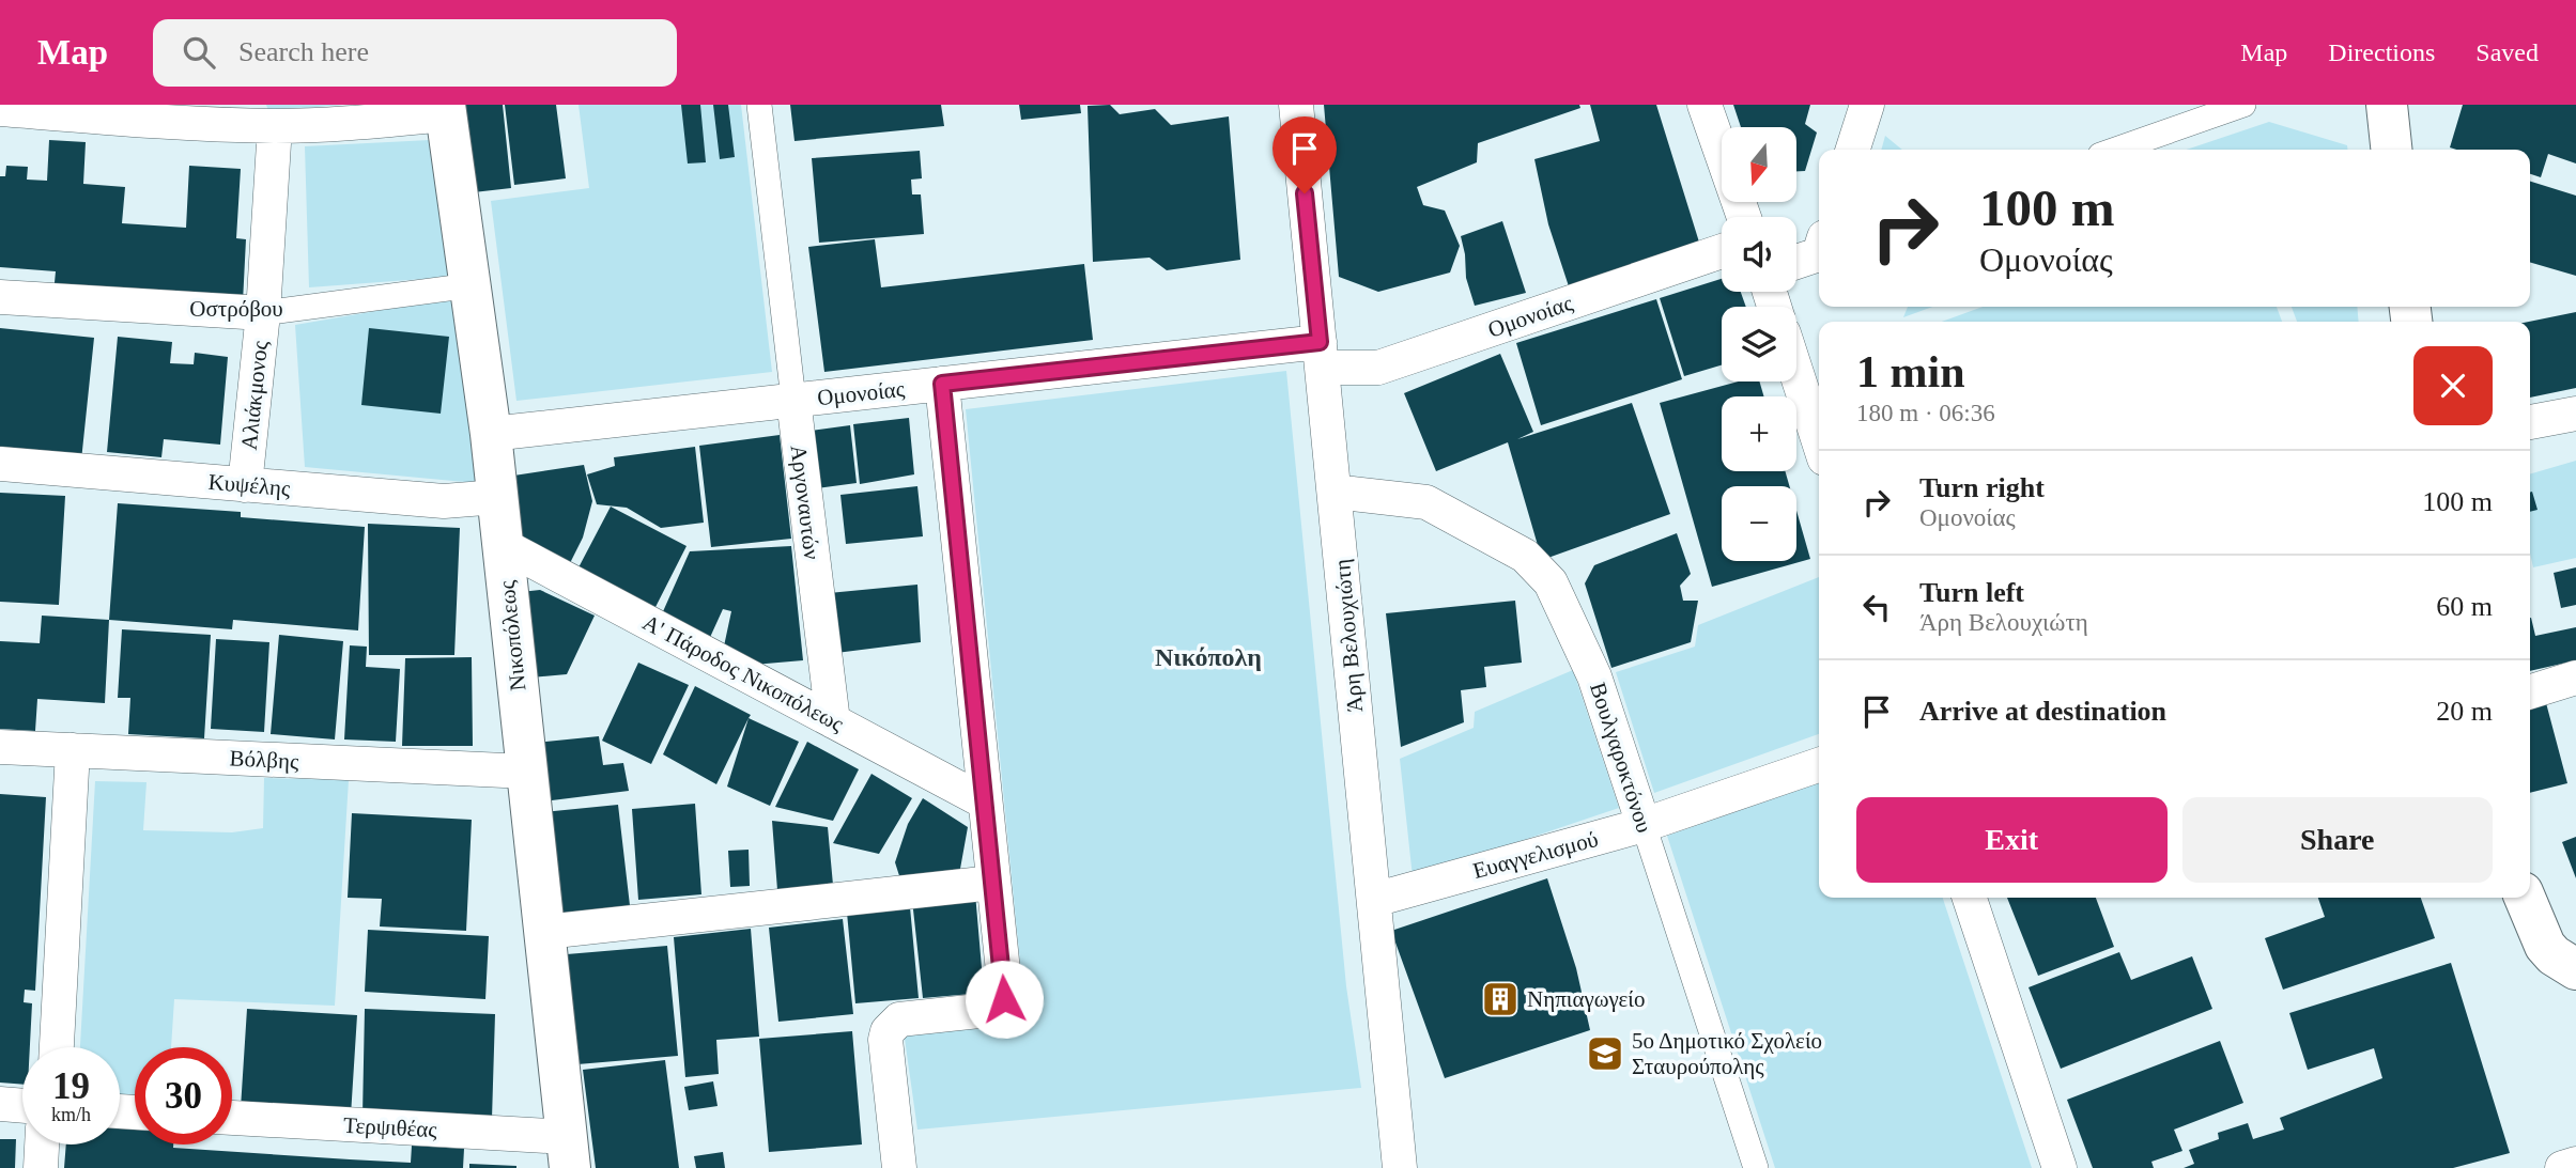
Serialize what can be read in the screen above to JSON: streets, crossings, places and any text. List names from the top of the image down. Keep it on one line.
{"streets":{"street":["Οστρόβου","Ομονοίας","Αλιάκμονος","Κυψέλης","Αργοναυτών","Νικοπόλεως","Άρη Βελουχιώτη","Α' Πάροδος Νικοπόλεως","Βουλγαροκτόνου","Βόλβης","Ευαγγελισμού","Τερψιθέας"]},"crossings":[["Οστρόβου","Αλιάκμονος"],["Οστρόβου","Νικοπόλεως"],["Ομονοίας","Αργοναυτών"],["Ομονοίας","Νικοπόλεως"],["Ομονοίας","Άρη Βελουχιώτη"],["Αλιάκμονος","Κυψέλης"],["Κυψέλης","Νικοπόλεως"],["Αργοναυτών","Α' Πάροδος Νικοπόλεως"],["Νικοπόλεως","Α' Πάροδος Νικοπόλεως"],["Νικοπόλεως","Βόλβης"],["Νικοπόλεως","Τερψιθέας"],["Άρη Βελουχιώτη","Βουλγαροκτόνου"],["Άρη Βελουχιώτη","Ευαγγελισμού"],["Βουλγαροκτόνου","Ευαγγελισμού"]],"districts":["Νικόπολη"],"places":{"building":["Νηπιαγωγείο"],"school or university":["5ο Δημοτικό Σχολείο Σταυρούπολης"]},"north":"bottom","page":{"header":"Map","search":"Search here","nav":["Map","Directions","Saved"],"map_buttons":["+","−"],"turn":["100 m","Ομονοίας"],"heading":["1 min","180 m · 06:36"],"list":[{"name":"Turn right","note":"Ομονοίας","value":"100 m"},{"name":"Turn left","note":"Άρη Βελουχιώτη","value":"60 m"},{"name":"Arrive at destination","value":"20 m"}],"buttons":["Exit","Share"],"speed":"19 km/h","limit":"30"}}
